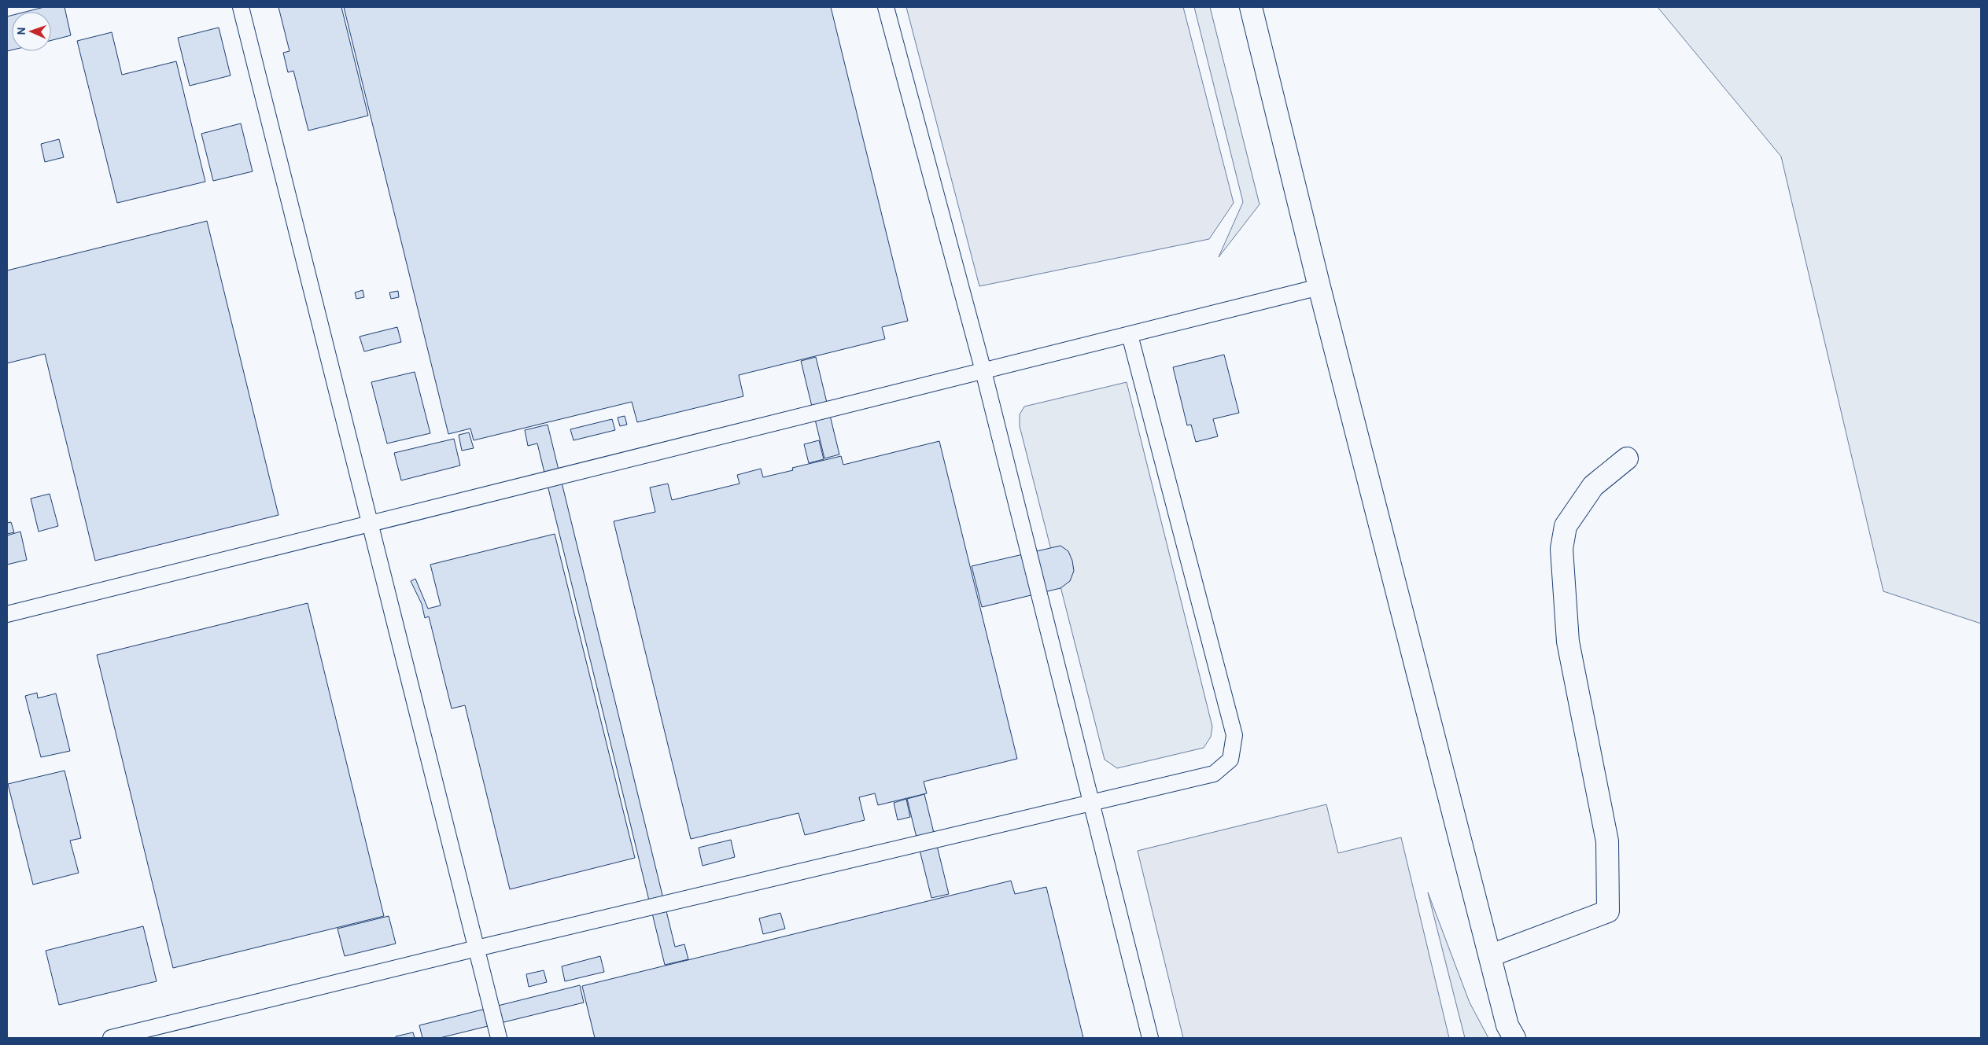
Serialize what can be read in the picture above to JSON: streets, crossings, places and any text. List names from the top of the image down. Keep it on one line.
{"north":"left"}
